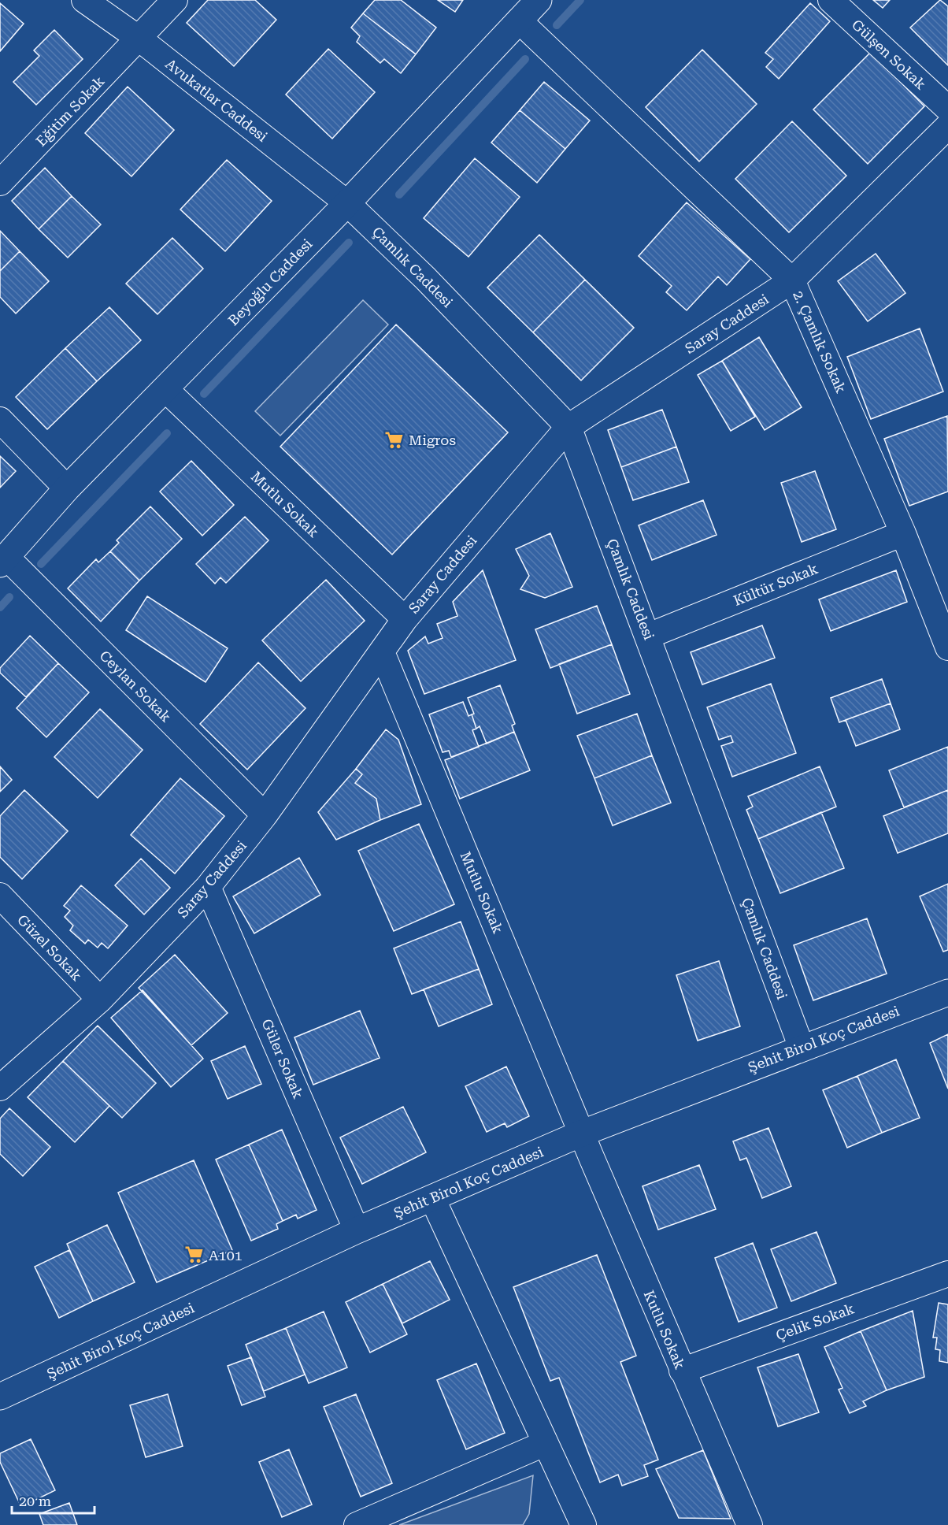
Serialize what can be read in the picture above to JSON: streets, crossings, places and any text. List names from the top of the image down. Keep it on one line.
{"streets":{"main road":["Beyoğlu Caddesi","Şehit Birol Koç Caddesi"],"street":["Gülşen Sokak","Avukatlar Caddesi","Eğitim Sokak","Çamlık Caddesi","Saray Caddesi","2. Çamlık Sokak","Mutlu Sokak","Kültür Sokak","Ceylan Sokak","Güzel Sokak","Güler Sokak","Çelik Sokak","Kutlu Sokak"]},"crossings":[["Avukatlar Caddesi","Eğitim Sokak"],["Avukatlar Caddesi","Çamlık Caddesi"],["Avukatlar Caddesi","Beyoğlu Caddesi"],["Çamlık Caddesi","Beyoğlu Caddesi"],["Çamlık Caddesi","Saray Caddesi"],["Çamlık Caddesi","Kültür Sokak"],["Çamlık Caddesi","Şehit Birol Koç Caddesi"],["Beyoğlu Caddesi","2. Çamlık Sokak"],["Beyoğlu Caddesi","Mutlu Sokak"],["Beyoğlu Caddesi","Ceylan Sokak"],["Saray Caddesi","2. Çamlık Sokak"],["Saray Caddesi","Mutlu Sokak"],["Saray Caddesi","Ceylan Sokak"],["Saray Caddesi","Güzel Sokak"],["Saray Caddesi","Güler Sokak"],["2. Çamlık Sokak","Kültür Sokak"],["Mutlu Sokak","Şehit Birol Koç Caddesi"],["Mutlu Sokak","Kutlu Sokak"],["Şehit Birol Koç Caddesi","Güler Sokak"],["Şehit Birol Koç Caddesi","Kutlu Sokak"],["Çelik Sokak","Kutlu Sokak"]],"places":{"supermarket":["Migros","A101"]},"scale_bar":"20 m"}
